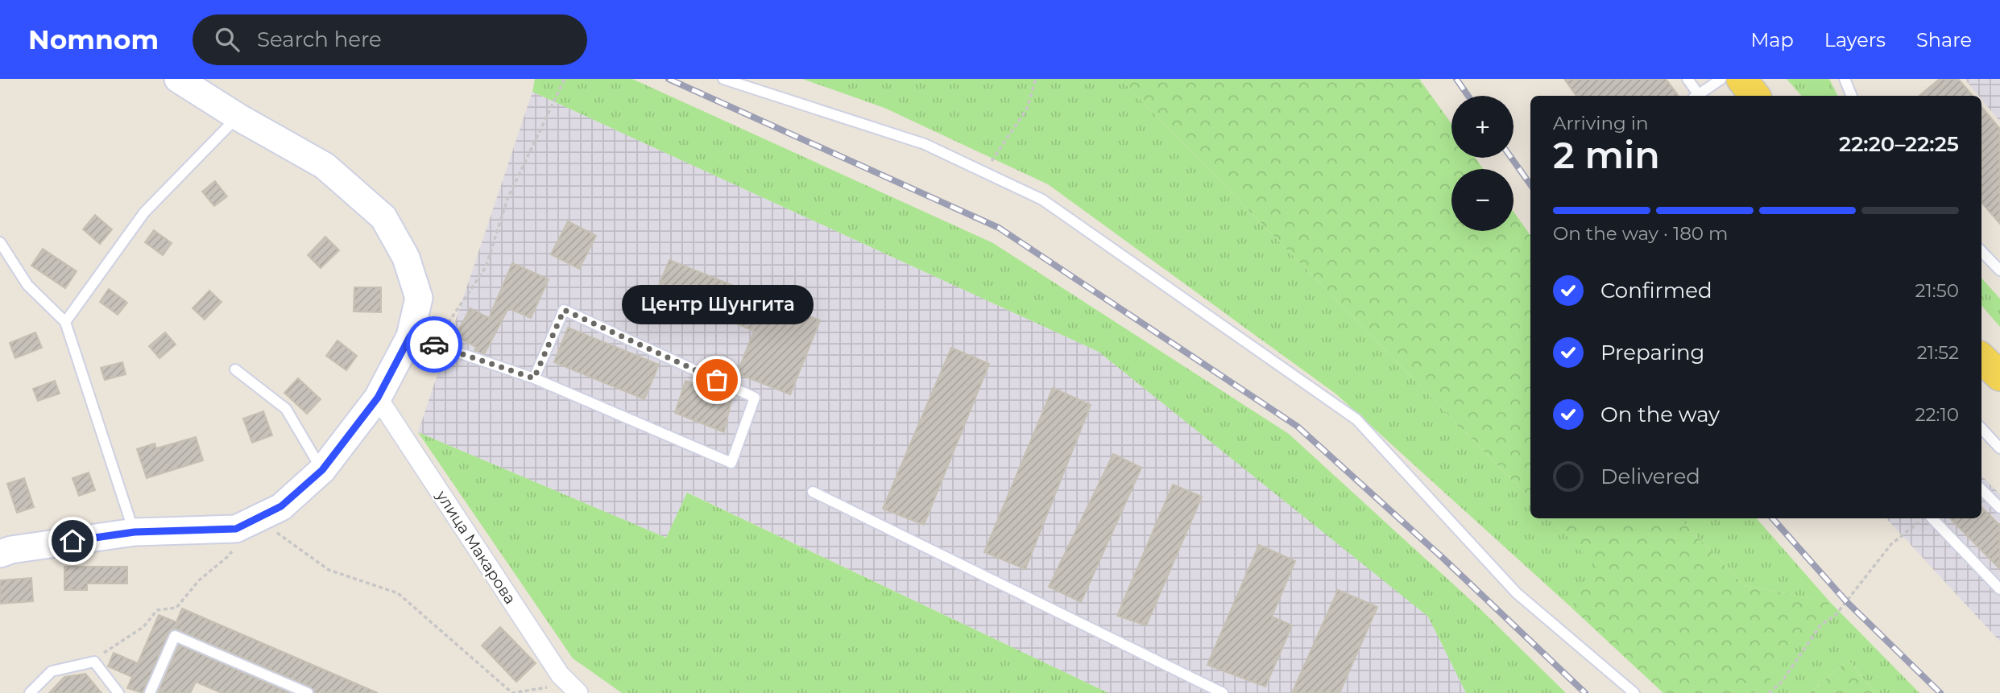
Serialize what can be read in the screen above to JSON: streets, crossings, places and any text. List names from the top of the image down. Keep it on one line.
{"streets":{"street":["улица Макарова"]},"places":["Центр Шунгита"],"page":{"header":"Nomnom","search":"Search here","nav":["Map","Layers","Share"],"map_buttons":["+","−"],"heading":["2 min","Arriving in","22:20–22:25"],"bar":"On the way · 180 m","list":[["Confirmed","21:50"],["Preparing","21:52"],["On the way","22:10"],"Delivered"],"bubble":"Центр Шунгита"}}
